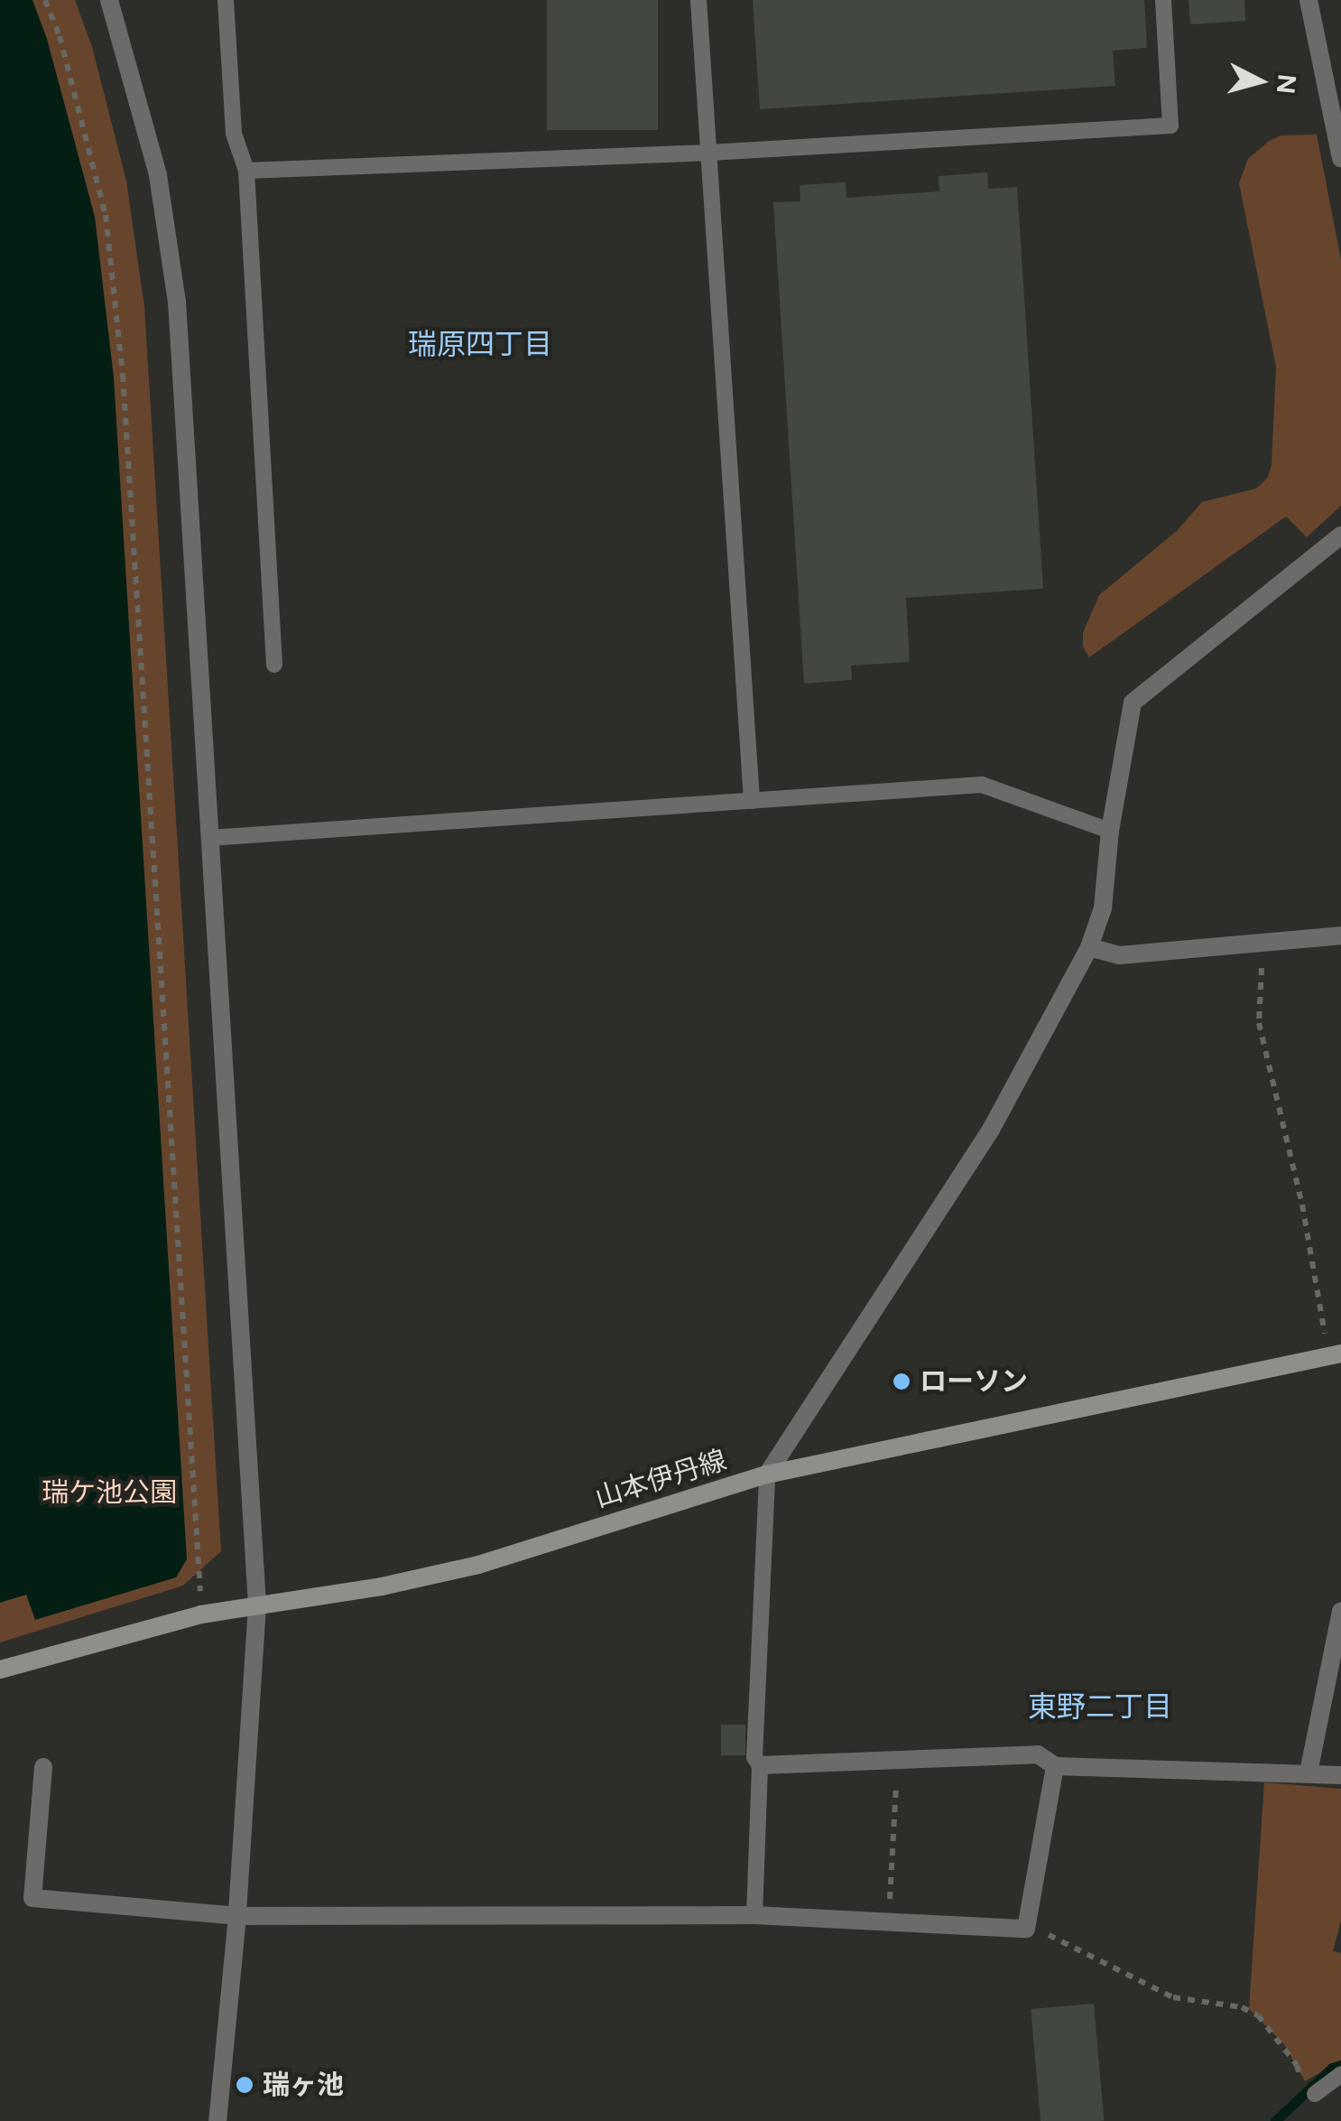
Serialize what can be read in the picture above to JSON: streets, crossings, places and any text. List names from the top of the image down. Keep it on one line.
{"streets":{"main road":["山本伊丹線"]},"districts":["瑞原四丁目","東野二丁目"],"parks":["瑞ケ池公園"],"places":["ローソン","瑞ヶ池"],"north":"right"}
